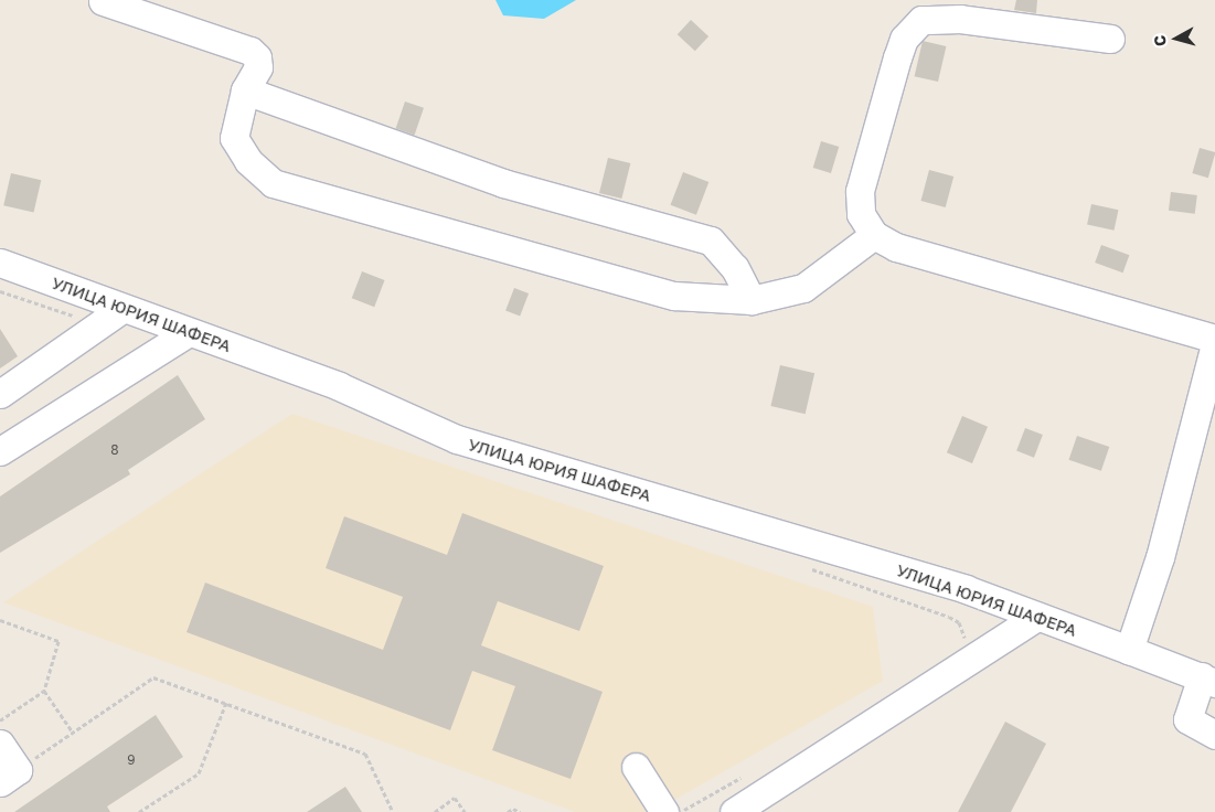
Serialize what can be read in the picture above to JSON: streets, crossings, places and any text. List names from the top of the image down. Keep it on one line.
{"streets":{"street":["УЛИЦА ЮРИЯ ШАФЕРА"]},"house_numbers":["8","9"],"north":"left"}
